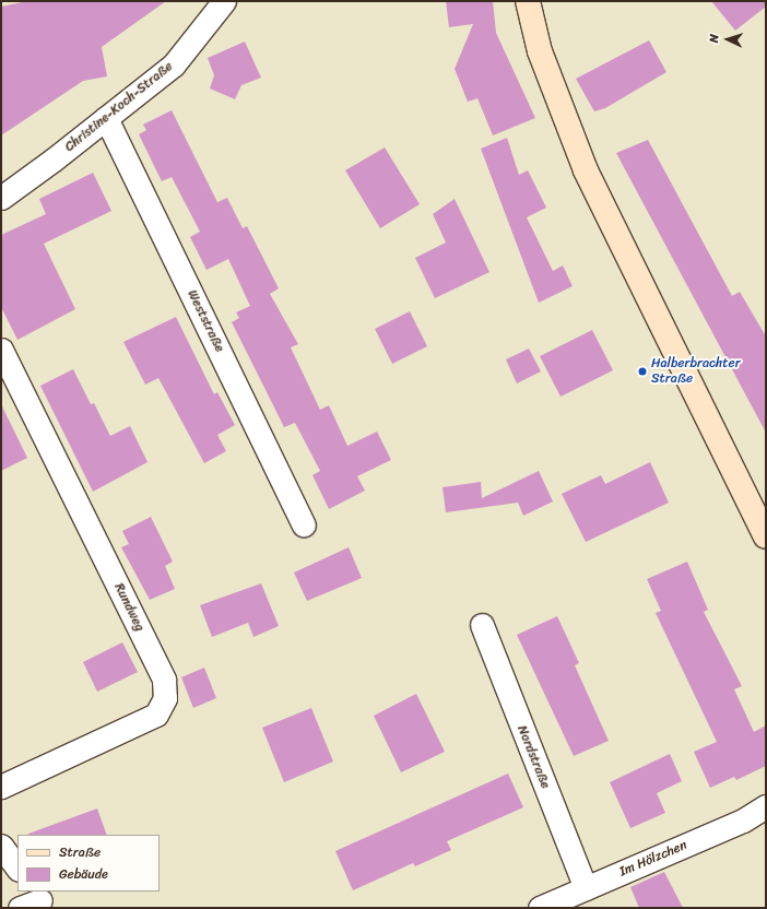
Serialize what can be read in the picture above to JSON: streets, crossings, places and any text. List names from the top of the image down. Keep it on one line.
{"streets":{"street":["Christine-Koch-Straße","Weststraße","Rundweg","Nordstraße","Im Hölzchen"]},"crossings":[["Christine-Koch-Straße","Weststraße"],["Nordstraße","Im Hölzchen"]],"places":["Halberbrachter Straße"],"legend":["Straße","Gebäude"],"north":"left"}
